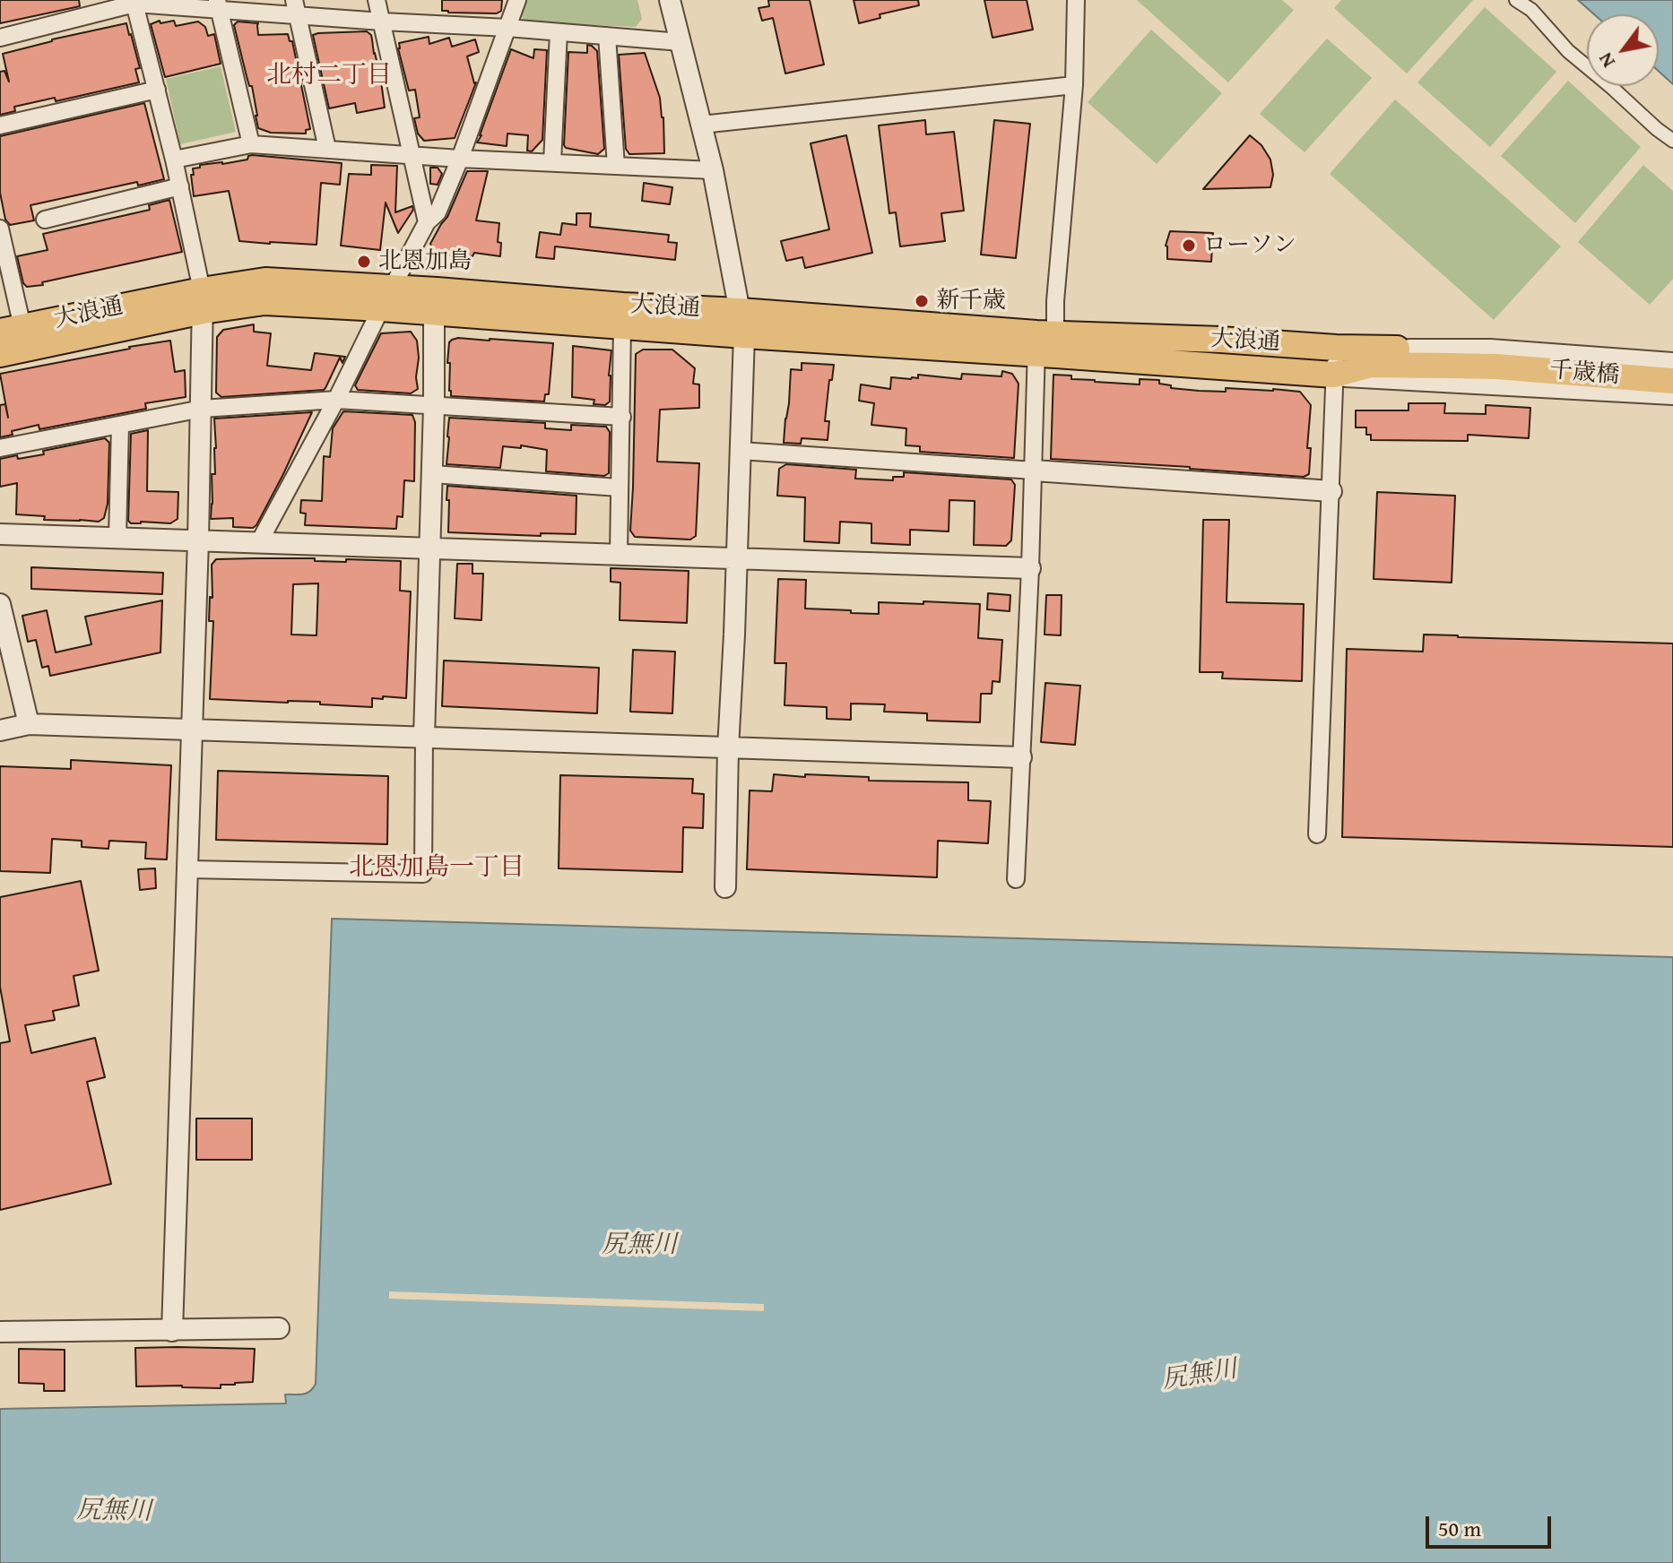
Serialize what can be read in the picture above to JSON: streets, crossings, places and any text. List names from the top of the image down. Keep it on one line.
{"streets":{"main road":["大浪通","千歳橋"]},"crossings":[["大浪通","千歳橋"]],"districts":["北村二丁目","北恩加島一丁目"],"water":["尻無川"],"places":["ローソン","北恩加島","新千歳"],"scale_bar":"50 m","north":"bottom left"}
